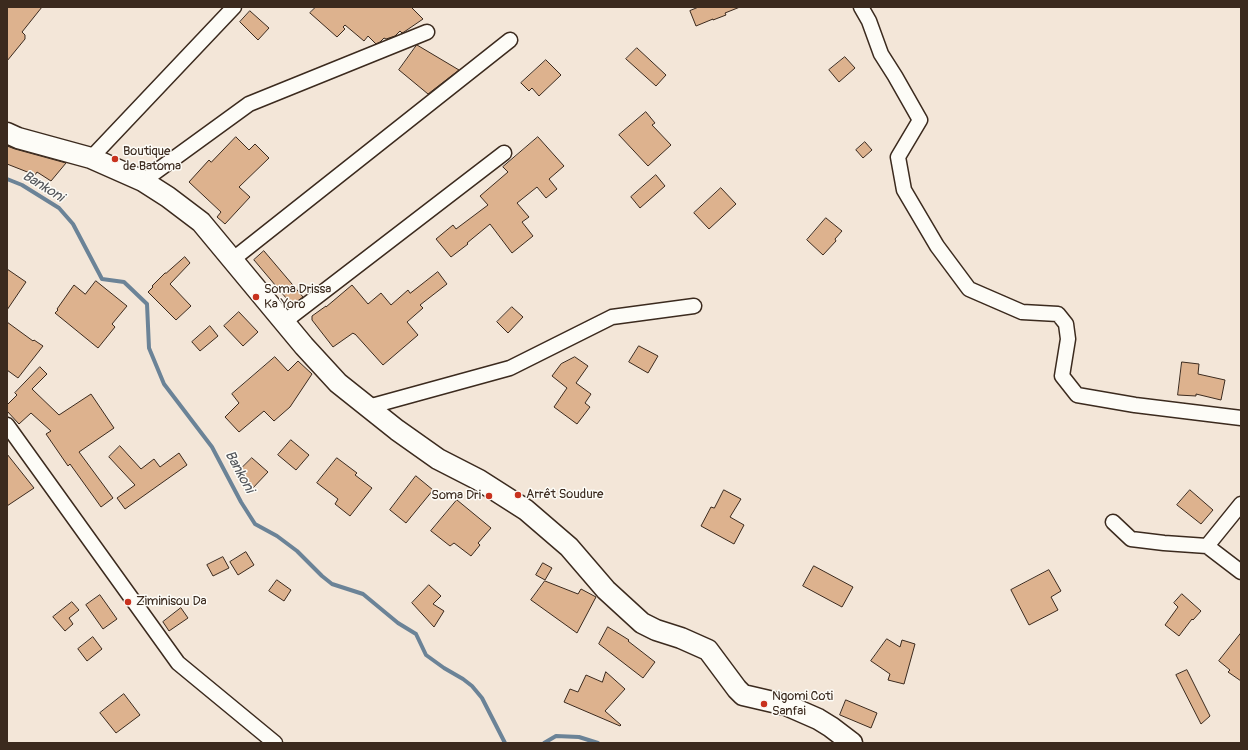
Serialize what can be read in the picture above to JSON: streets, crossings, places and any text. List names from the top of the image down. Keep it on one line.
{"water":["Bankoni"],"places":["Boutique de Batoma","Soma Drissa Ka Yoro","Arrêt Soudure","Soma Dri","Ziminisou Da","Ngomi Coti Sanfai"]}
